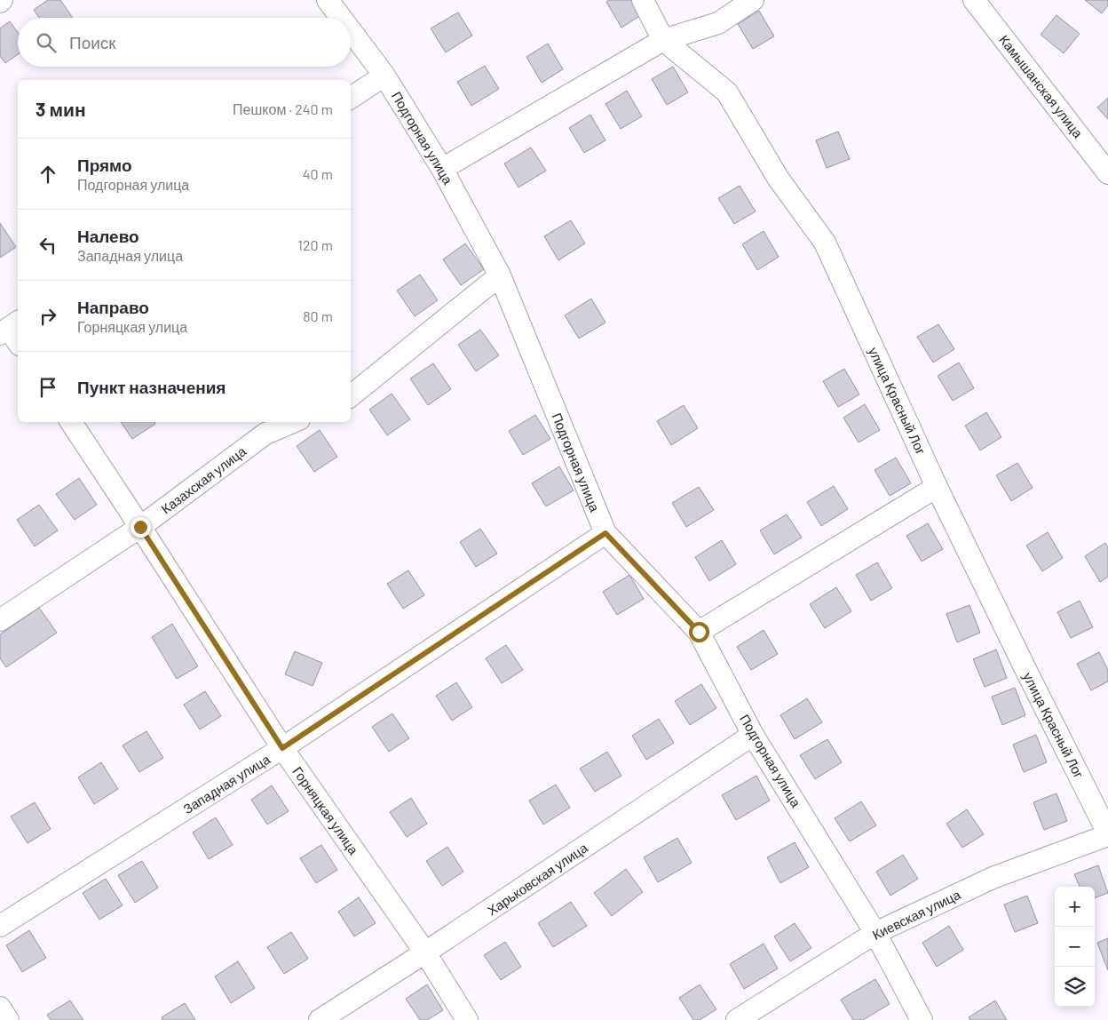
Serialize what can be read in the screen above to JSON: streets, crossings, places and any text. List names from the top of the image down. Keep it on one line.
{"streets":{"street":["Камышанская улица","Подгорная улица","улица Красный Лог","Казахская улица","Западная улица","Горняцкая улица","Харьковская улица","Киевская улица"]},"crossings":[["Подгорная улица","Западная улица"],["Подгорная улица","Харьковская улица"],["Подгорная улица","Киевская улица"],["улица Красный Лог","Киевская улица"],["Казахская улица","Горняцкая улица"],["Западная улица","Горняцкая улица"],["Горняцкая улица","Харьковская улица"]],"page":{"search":"Поиск","heading":["3 мин","Пешком · 240 m"],"list":[["Прямо","Подгорная улица","40 m"],["Налево","Западная улица","120 m"],["Направо","Горняцкая улица","80 m"],"Пункт назначения"],"map_buttons":["+","−"]}}
